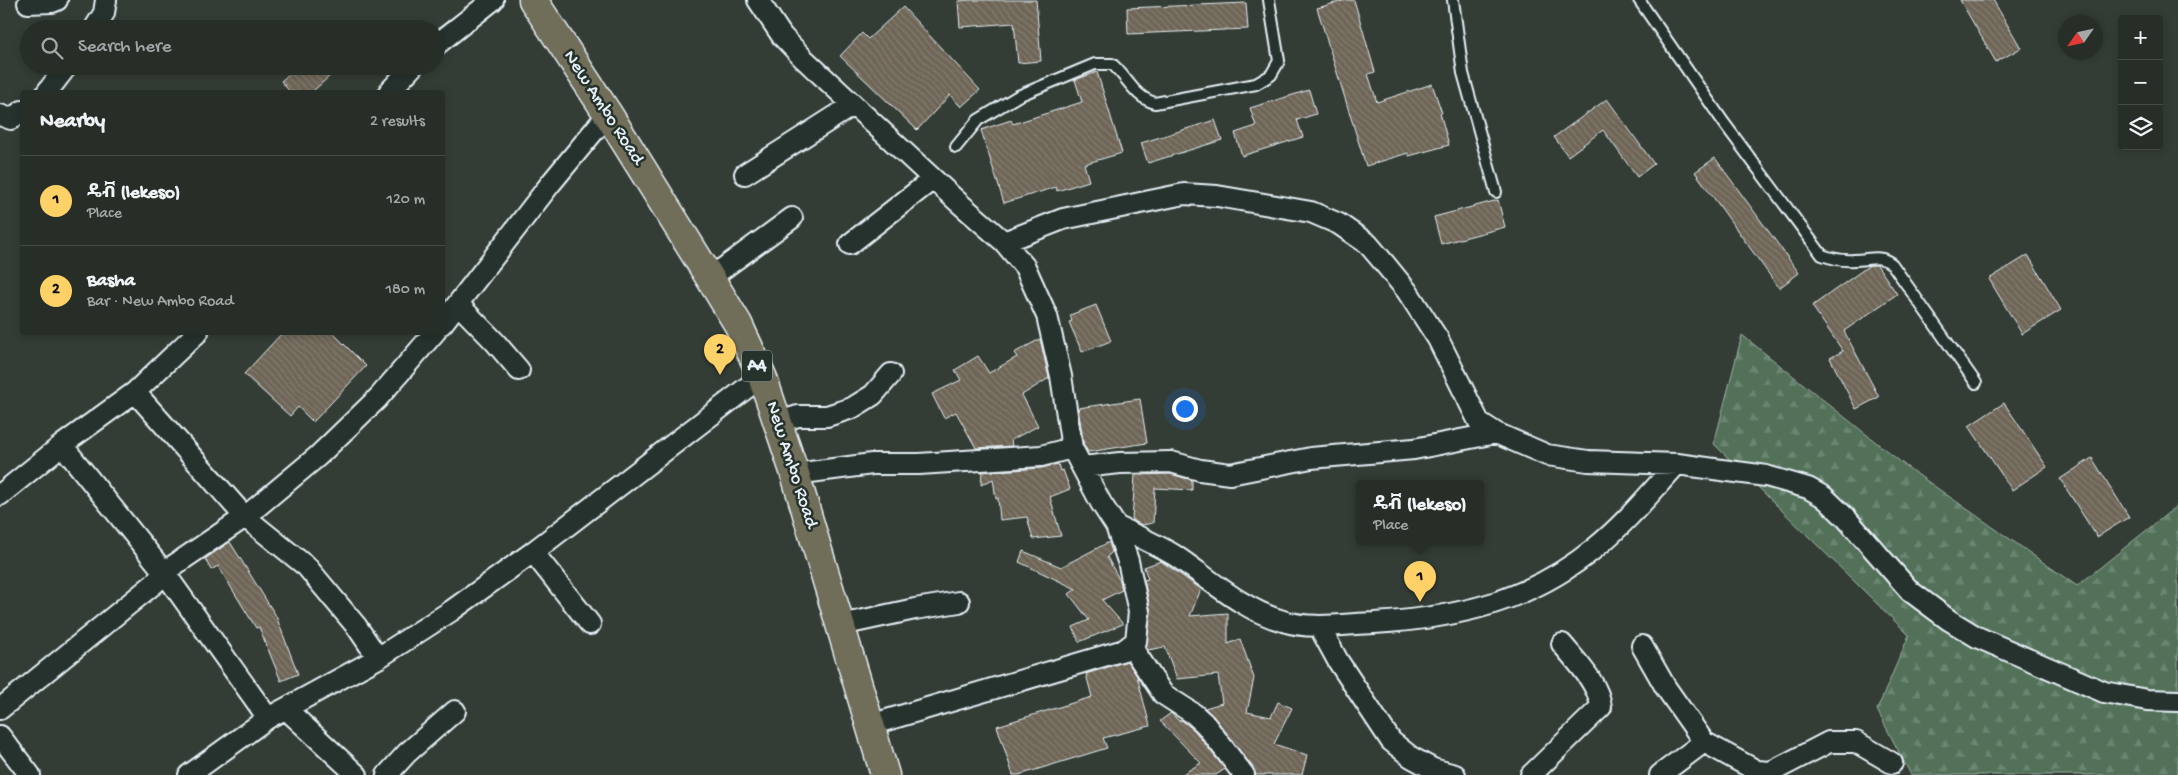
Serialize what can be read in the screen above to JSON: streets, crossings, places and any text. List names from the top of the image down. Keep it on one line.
{"streets":{"main road":["New Ambo Road","A4"]},"north":"bottom left","page":{"map_buttons":["+","−"],"search":"Search here","heading":["Nearby","2 results"],"list":[{"mark":"1","name":"ዴቭ (lekeso)","note":"Place","value":"120 m"},{"mark":"2","name":"Basha","note":"Bar · New Ambo Road","value":"180 m"}],"pins":["2","1"],"popup":["ዴቭ (lekeso)","Place"]}}
